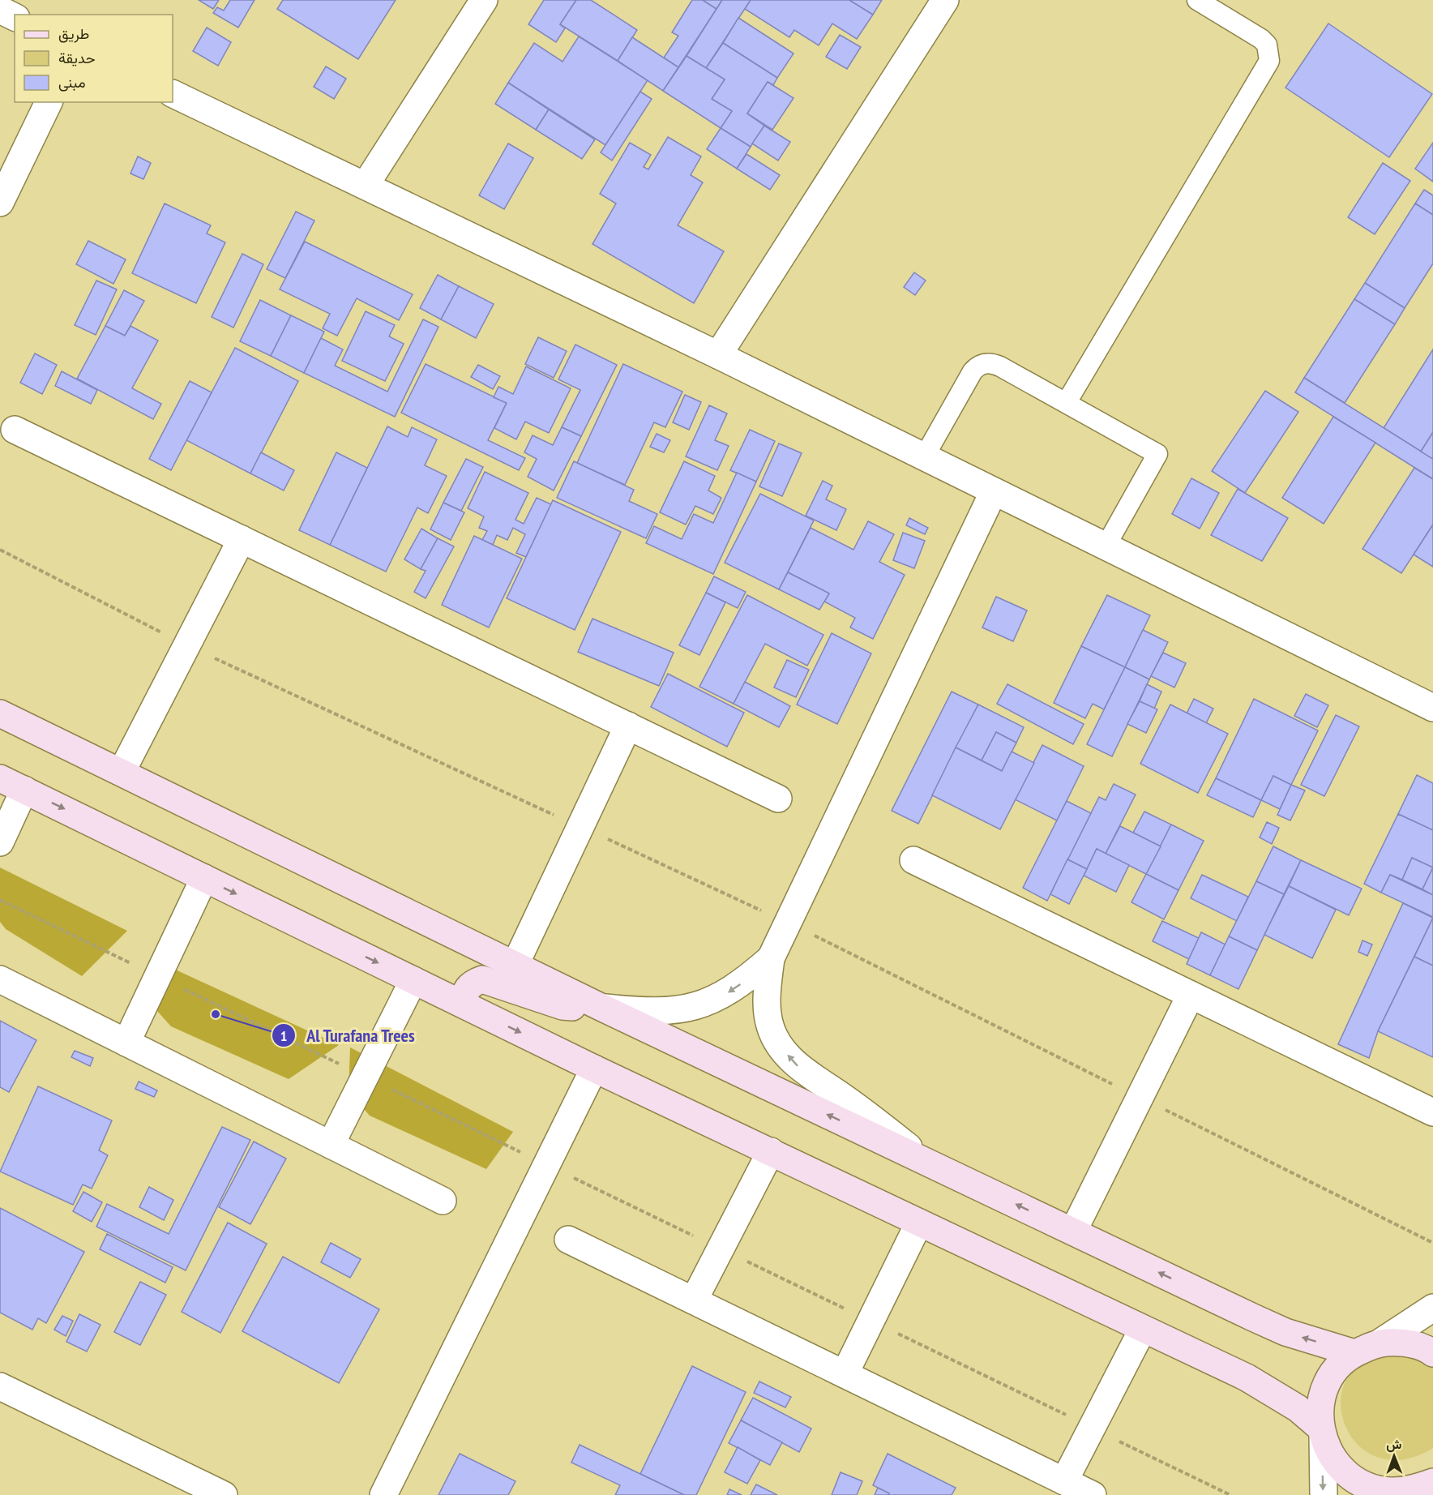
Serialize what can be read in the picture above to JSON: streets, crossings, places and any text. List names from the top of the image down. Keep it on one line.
{"places":["Al Turafana Trees"],"legend":["طريق","حديقة","مبنى"],"north":"top"}
